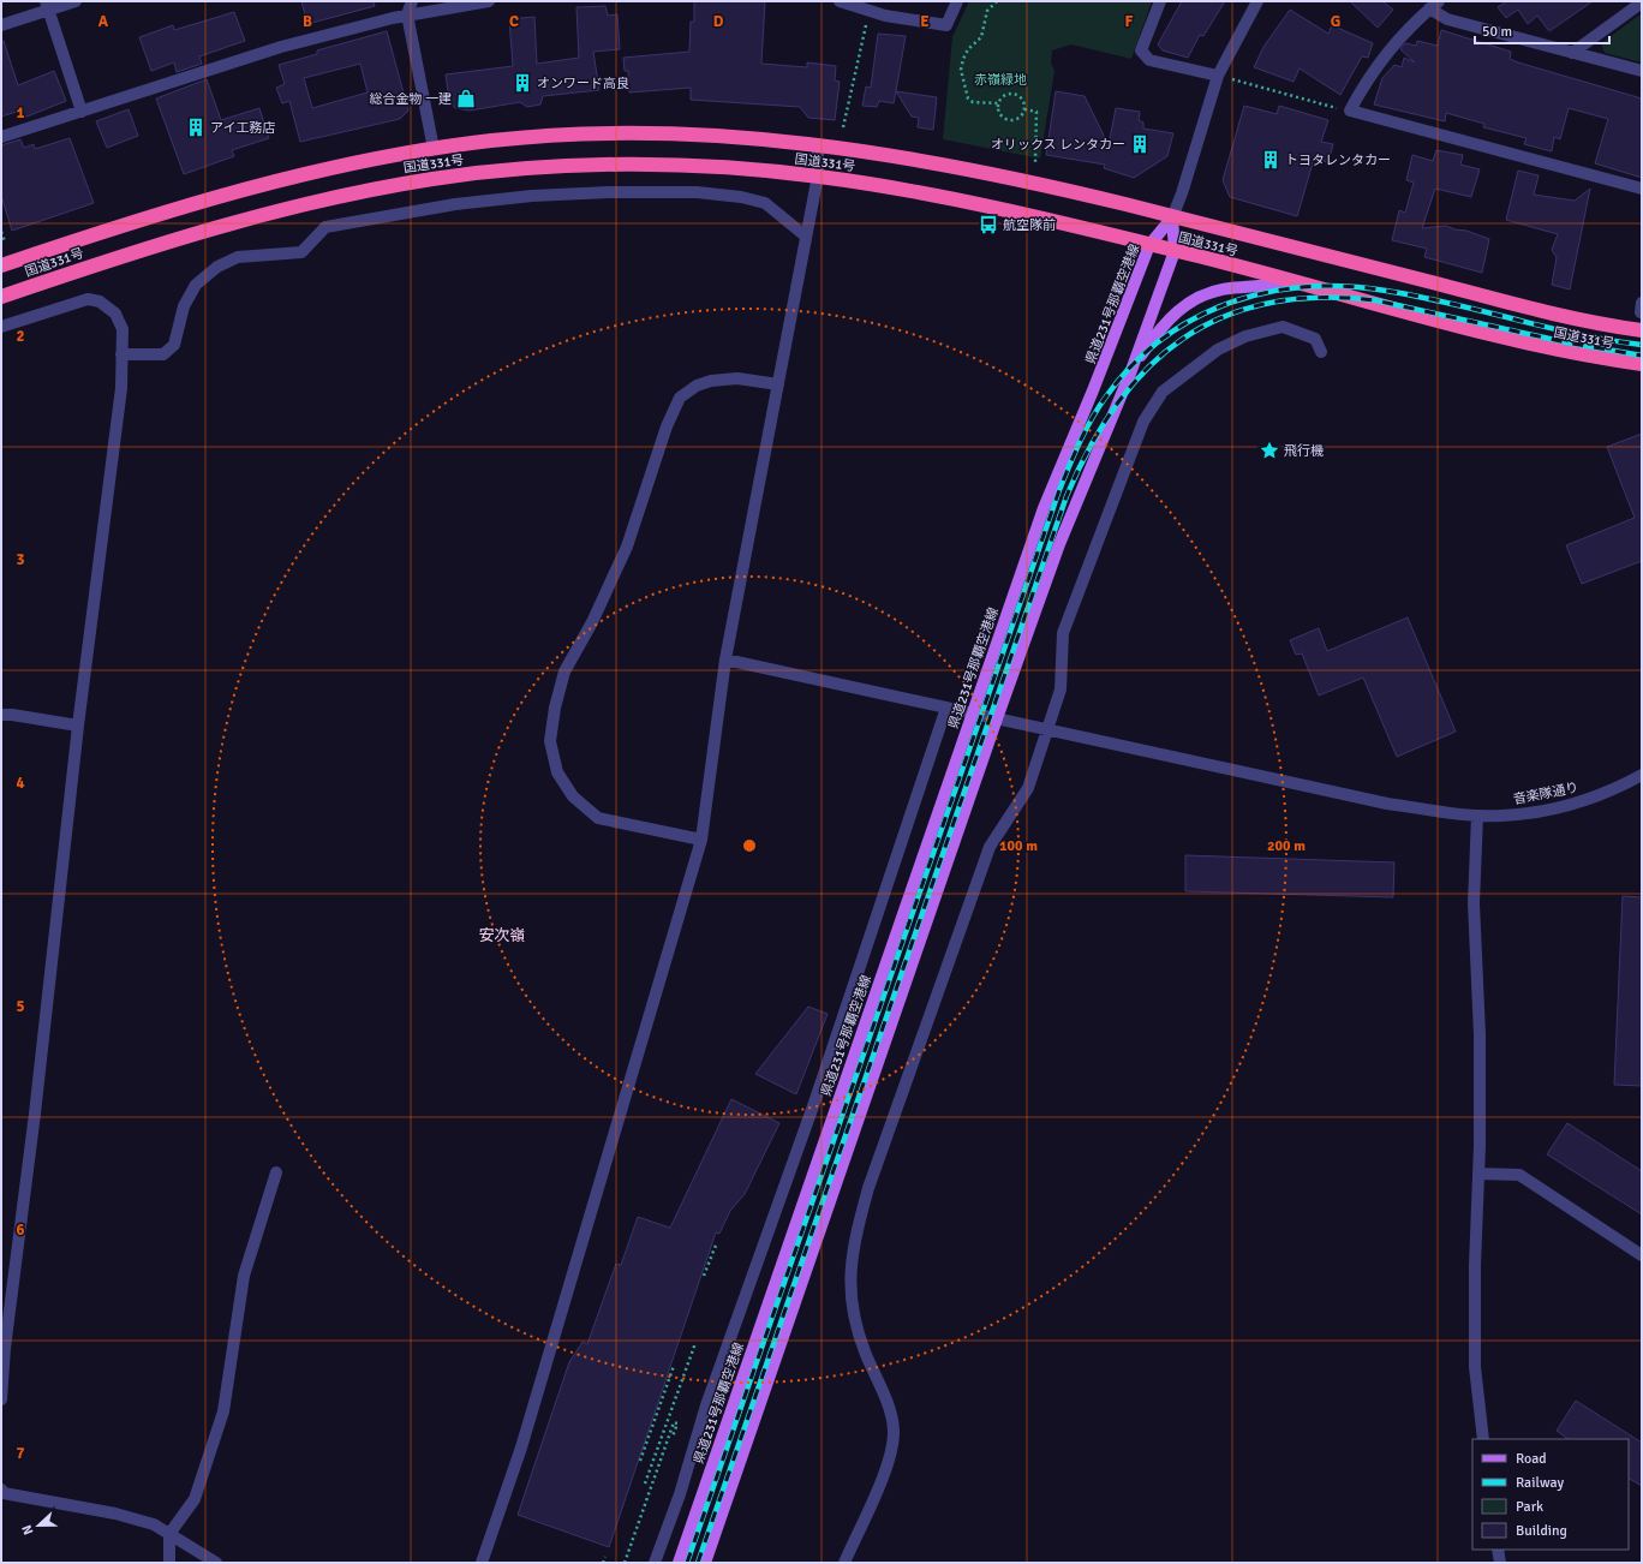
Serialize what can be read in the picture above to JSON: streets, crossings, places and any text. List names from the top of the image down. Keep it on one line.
{"streets":{"highway":["国道331号"],"main road":["県道231号那覇空港線"],"street":["音楽隊通り"]},"crossings":[["国道331号","県道231号那覇空港線"],["県道231号那覇空港線","音楽隊通り"]],"districts":["安次嶺"],"parks":["赤嶺緑地"],"places":{"building":["オンワード高良","アイ工務店","オリックス レンタカー","トヨタレンタカー"],"shop":["総合金物 一建"],"bus stop":["航空隊前"],"place":["飛行機"]},"legend":["Road","Railway","Park","Building"],"scale_bar":"50 m","north":"left","grid":{"columns":["A","B","C","D","E","F","G"],"rows":["1","2","3","4","5","6","7"]},"rings":["100 m","200 m"]}
